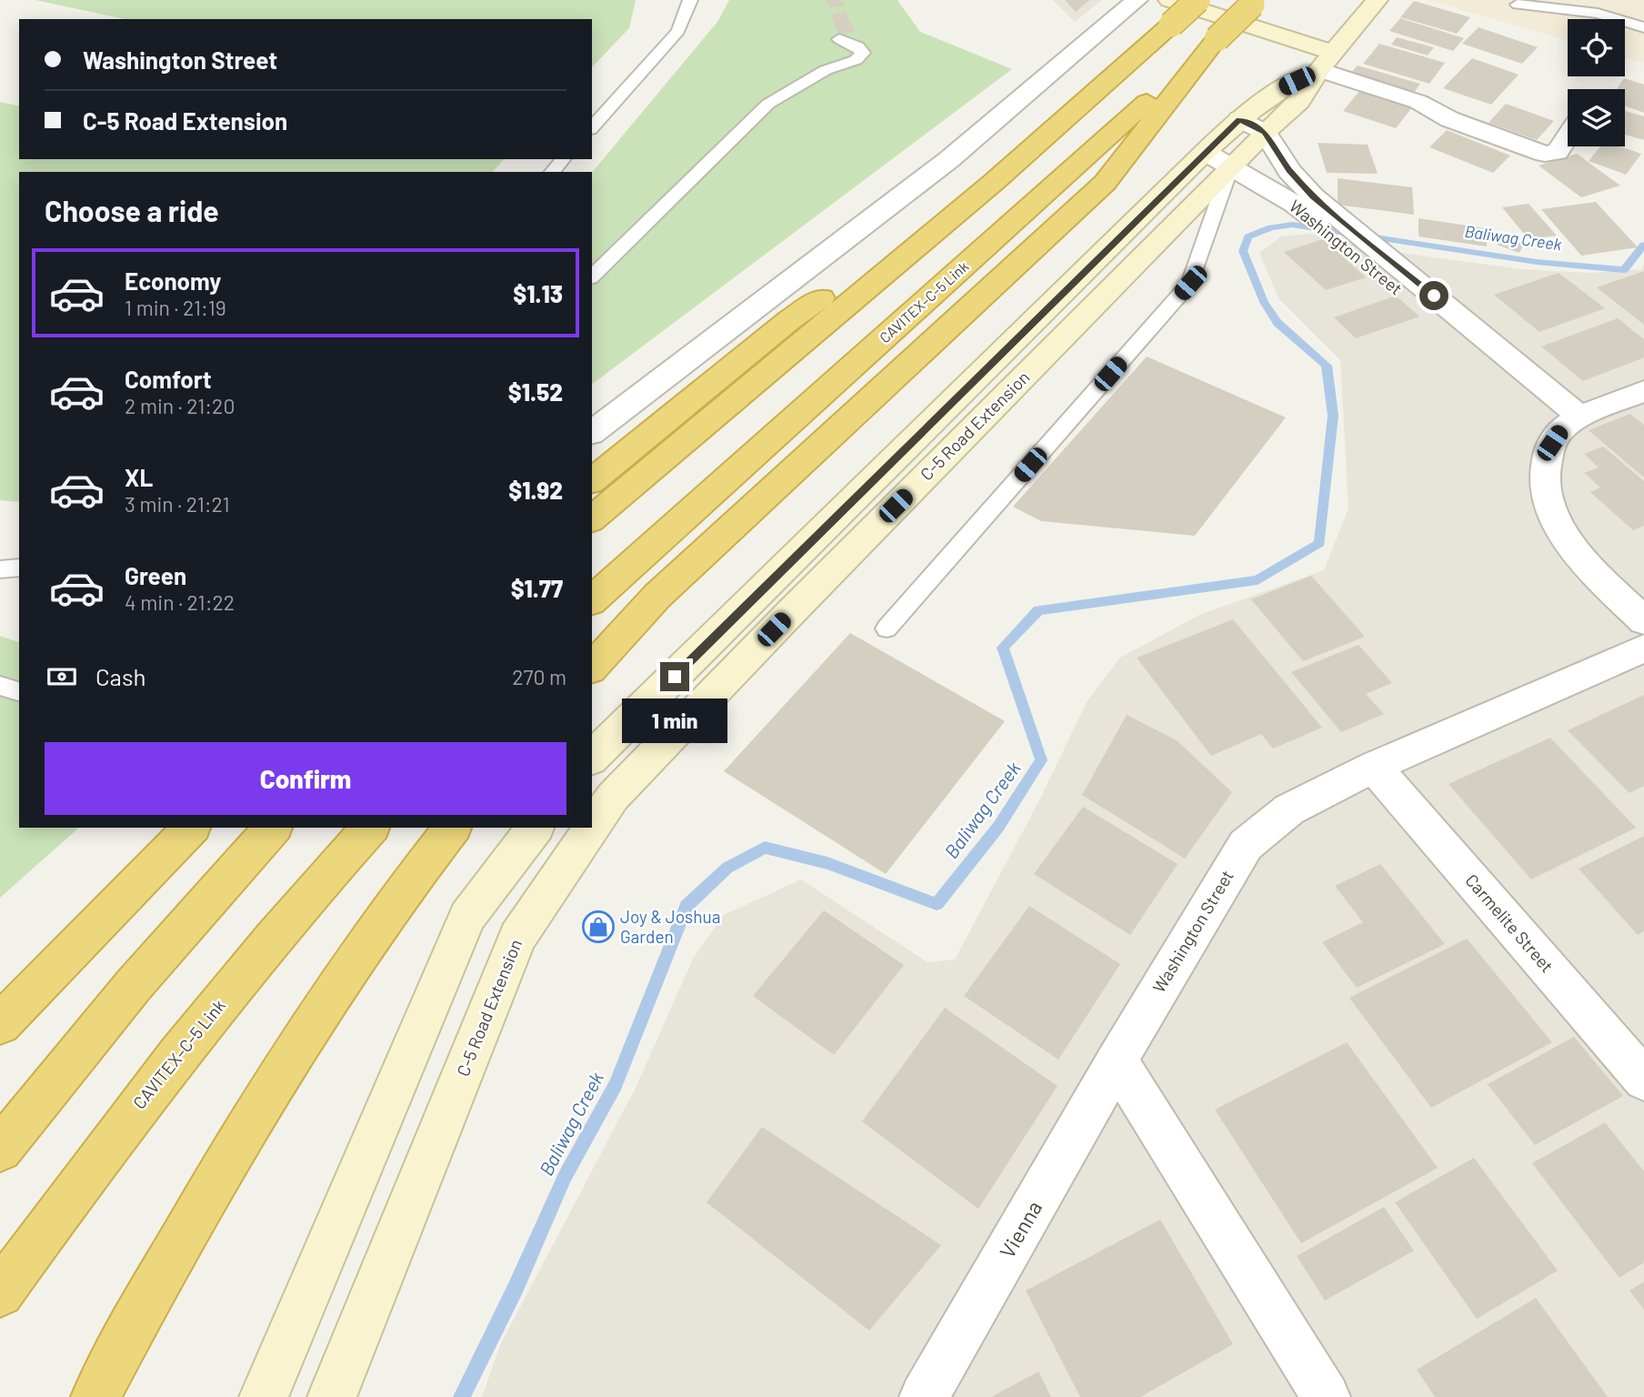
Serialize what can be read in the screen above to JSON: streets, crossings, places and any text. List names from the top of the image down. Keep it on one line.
{"streets":{"highway":["CAVITEX–C-5 Link"],"main road":["C-5 Road Extension"],"street":["Washington Street","Carmelite Street","Vienna"]},"crossings":[["Washington Street","C-5 Road Extension"],["Washington Street","Carmelite Street"],["Washington Street","Vienna"]],"water":["Baliwag Creek"],"places":{"shop":["Joy & Joshua Garden"]},"page":{"banner":["Washington Street","C-5 Road Extension"],"heading":"Choose a ride","list":[{"name":"Economy","note":"1 min · 21:19","value":"$1.13"},{"name":"Comfort","note":"2 min · 21:20","value":"$1.52"},{"name":"XL","note":"3 min · 21:21","value":"$1.92"},{"name":"Green","note":"4 min · 21:22","value":"$1.77"}],"pay":["Cash","270 m"],"bubble":"1 min","buttons":"Confirm"}}
